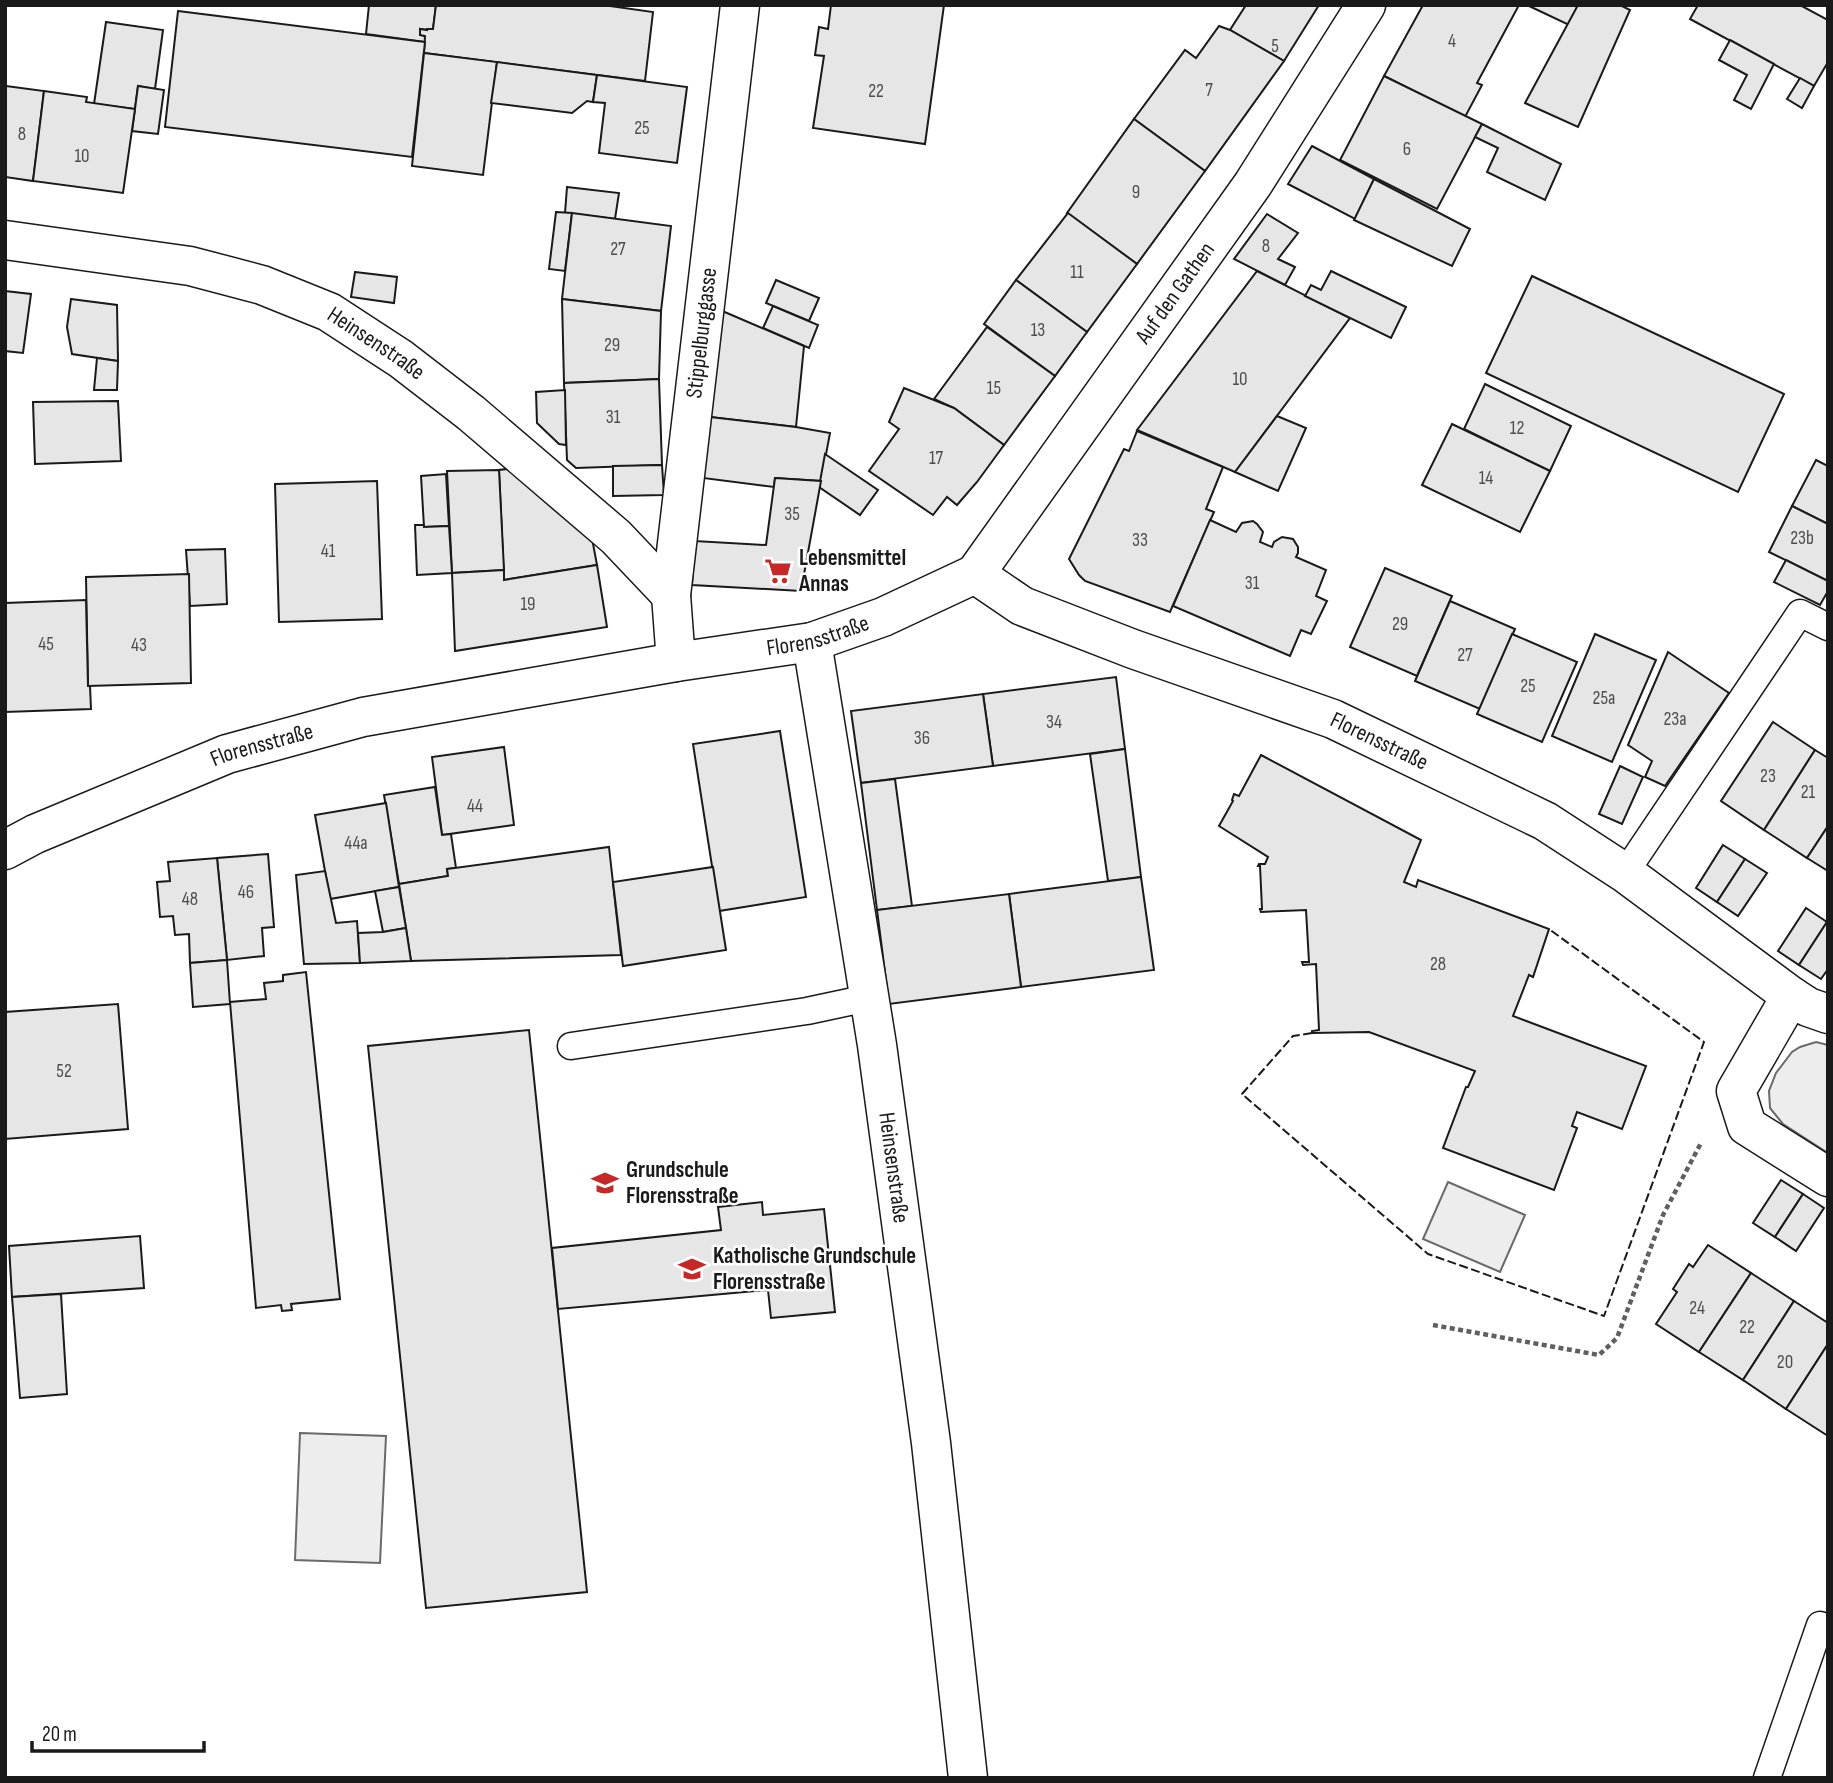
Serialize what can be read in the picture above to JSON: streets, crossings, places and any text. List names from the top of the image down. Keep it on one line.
{"streets":{"street":["Auf den Gathen","Stippelburggasse","Heinsenstraße","Florensstraße"]},"crossings":[["Auf den Gathen","Florensstraße"],["Stippelburggasse","Heinsenstraße"],["Stippelburggasse","Florensstraße"],["Heinsenstraße","Florensstraße"]],"places":{"supermarket":["Lebensmittel Annas"],"school or university":["Grundschule Florensstraße","Katholische Grundschule Florensstraße"]},"house_numbers":["4","5","7","22","25","8","6","10","9","8","27","11","13","29","10","15","31","12","17","14","35","23b","33","41","31","19","29","45","43","27","25","25a","23a","34","36","23","21","44","44a","46","48","28","52","24","22","20"],"scale_bar":"20 m"}
